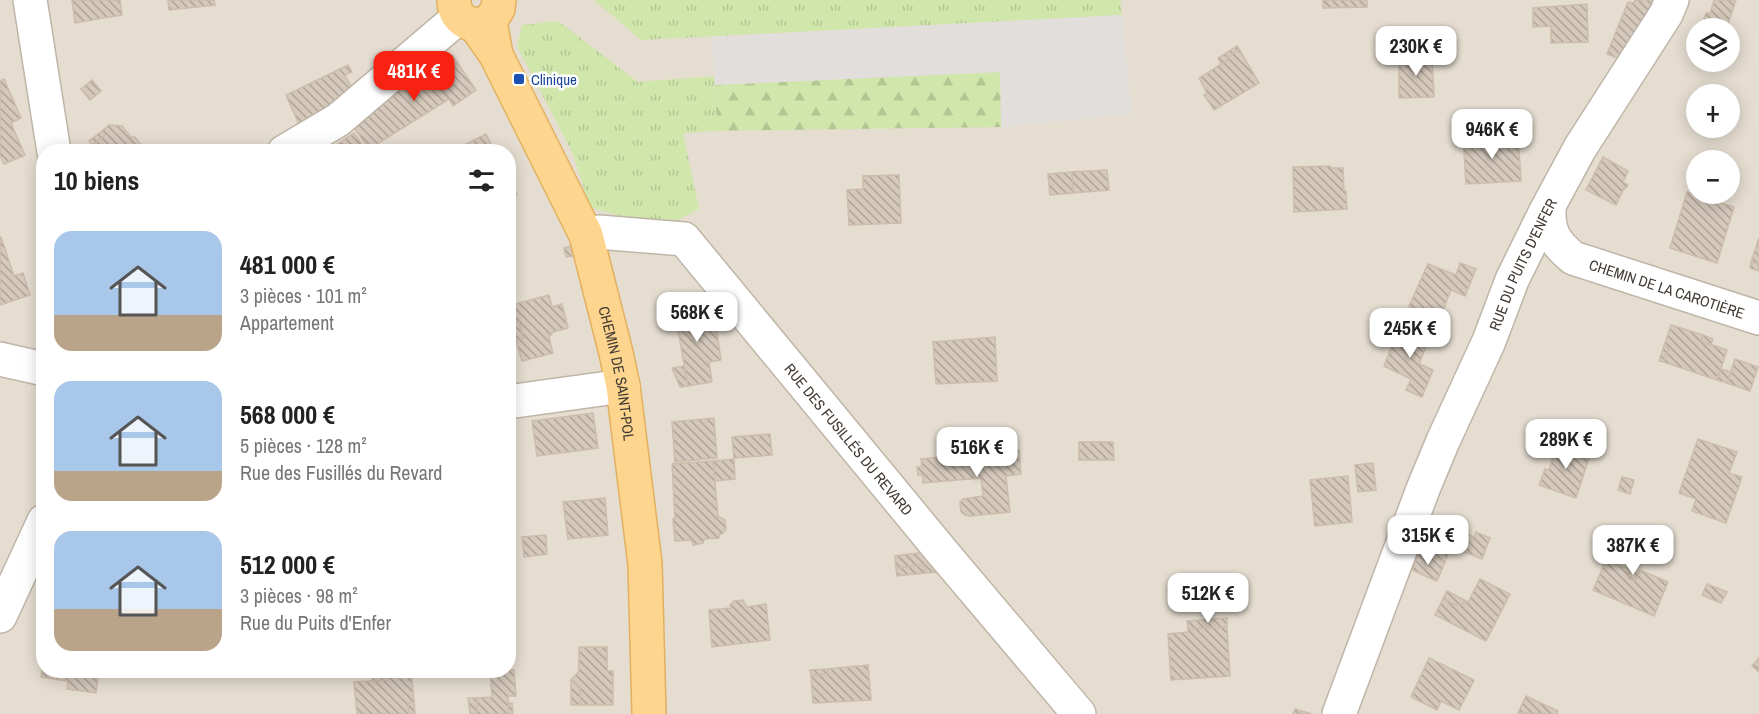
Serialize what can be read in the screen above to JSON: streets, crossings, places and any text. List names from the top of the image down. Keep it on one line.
{"streets":{"main road":["CHEMIN DE SAINT-POL"],"street":["RUE DU PUITS D'ENFER","CHEMIN DE LA CAROTIÈRE","RUE DES FUSILLÉS DU REVARD"]},"crossings":[["CHEMIN DE SAINT-POL","RUE DES FUSILLÉS DU REVARD"]],"places":{"transit":["Clinique"]},"page":{"map_buttons":["+","−"],"price":["230K €","481K €","946K €","568K €","245K €","289K €","516K €","315K €","387K €","512K €"],"heading":"10 biens","list":[{"name":"481 000 €","note":"3 pièces · 101 m² · Appartement"},{"name":"568 000 €","note":"5 pièces · 128 m² · Rue des Fusillés du Revard"},{"name":"512 000 €","note":"3 pièces · 98 m² · Rue du Puits d'Enfer"}]}}
